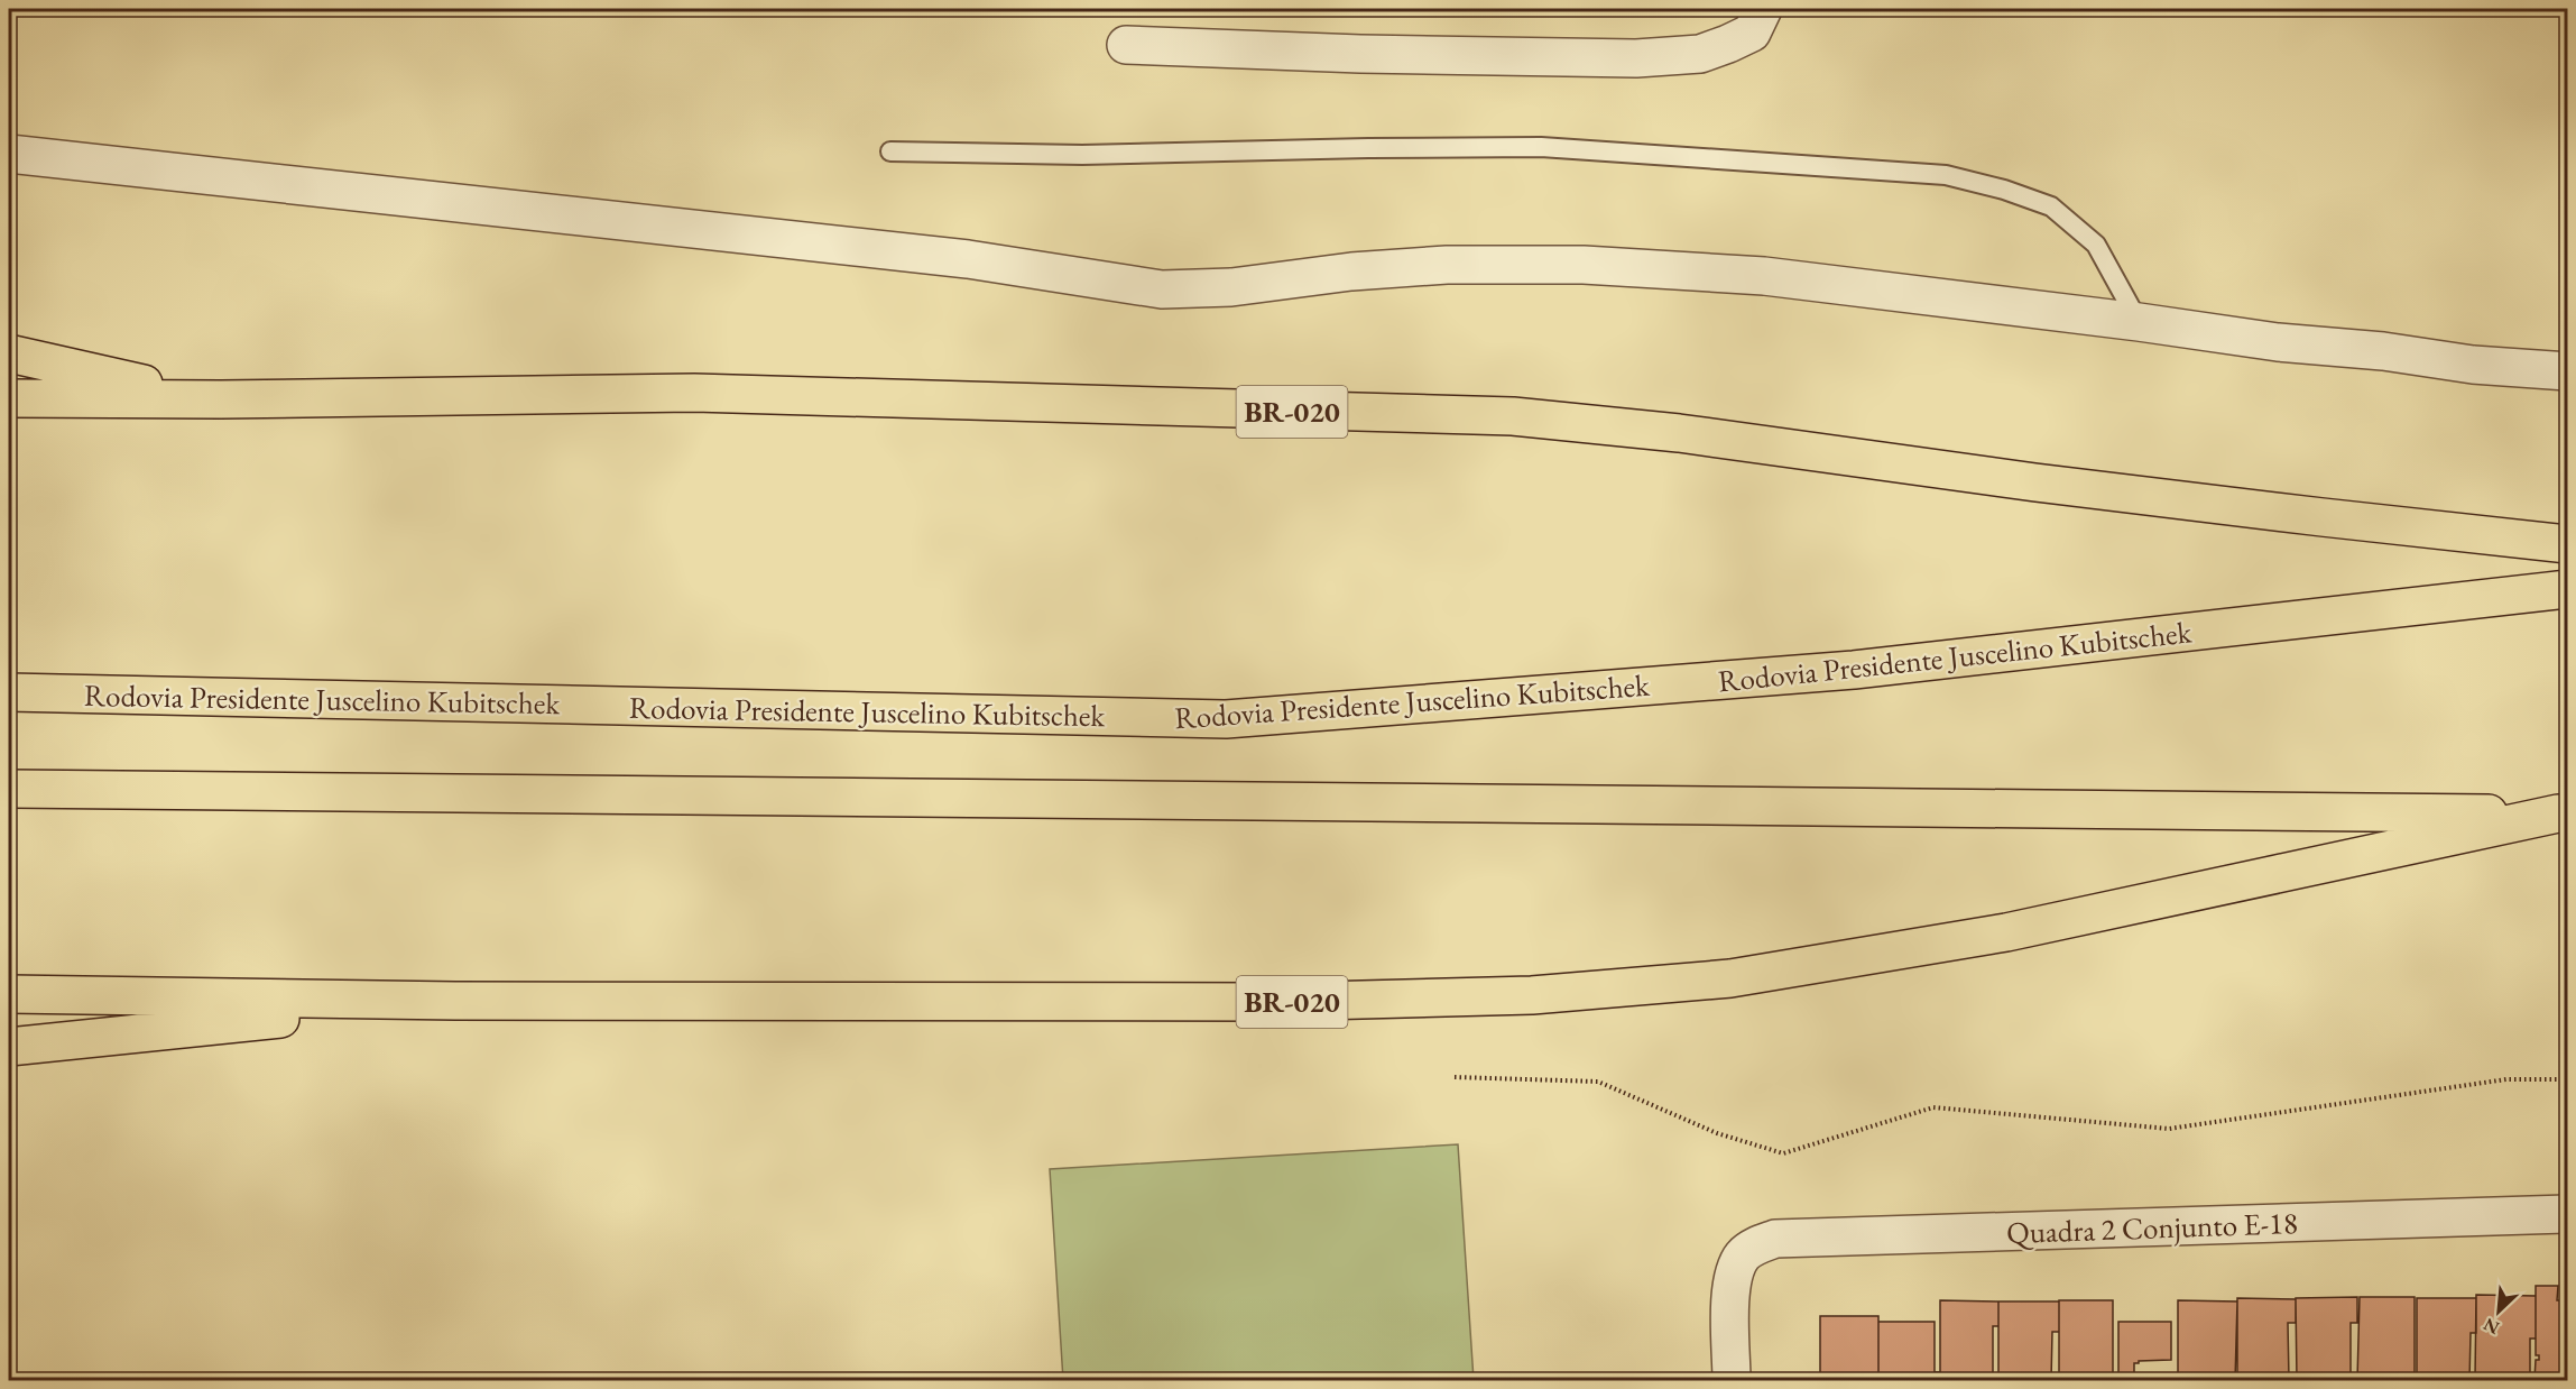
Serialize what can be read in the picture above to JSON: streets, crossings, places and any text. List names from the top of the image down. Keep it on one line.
{"streets":{"highway":["BR-020","Rodovia Presidente Juscelino Kubitschek"],"street":["Quadra 2 Conjunto E-18"]},"north":"bottom left"}
